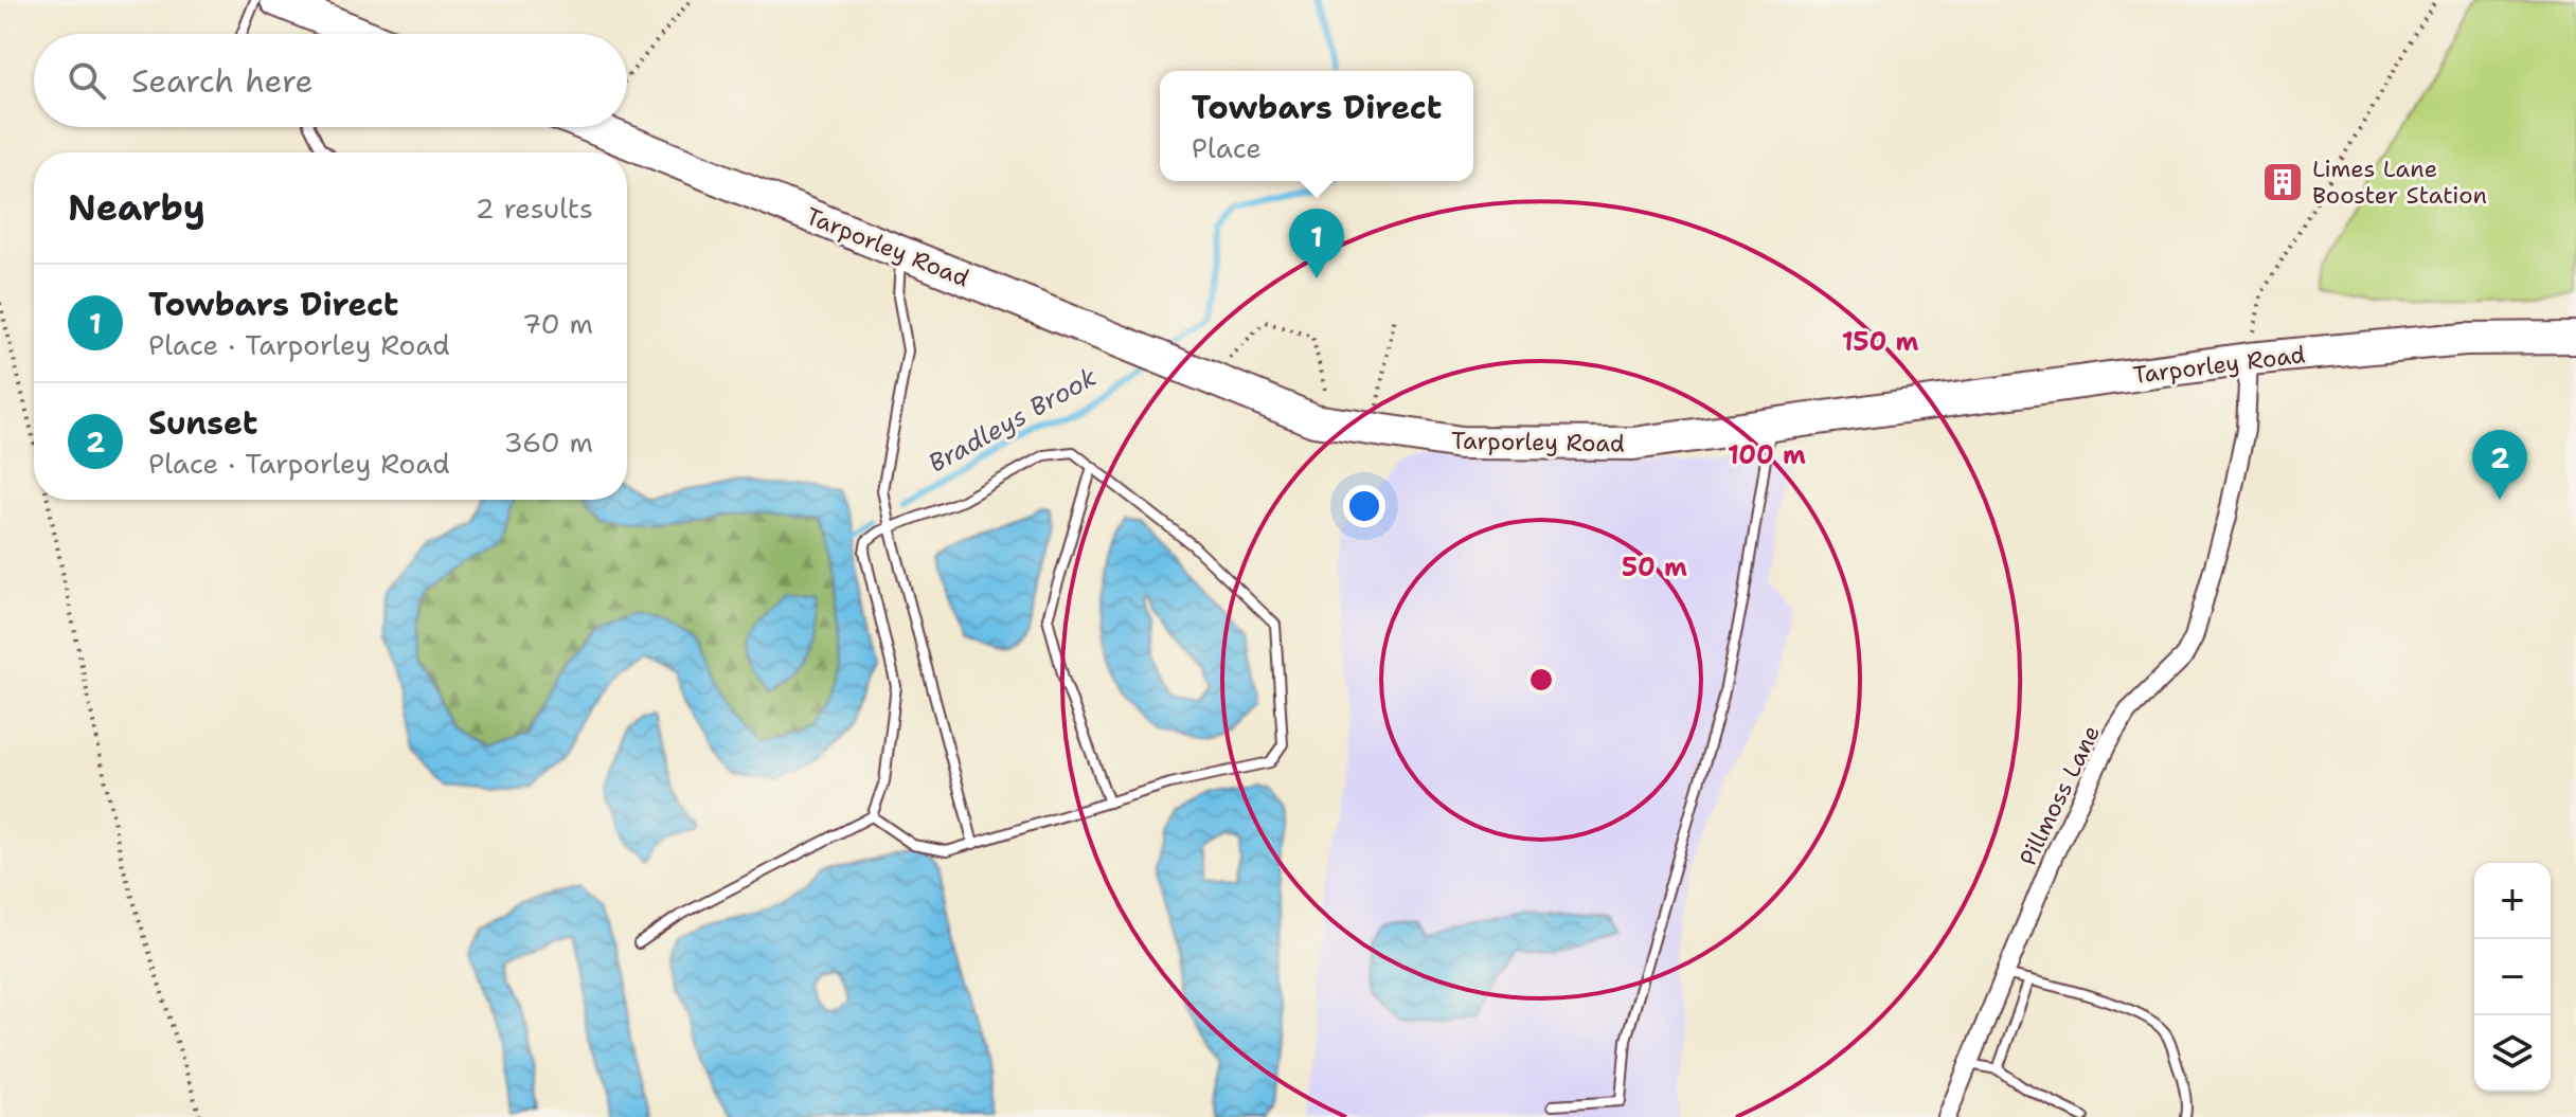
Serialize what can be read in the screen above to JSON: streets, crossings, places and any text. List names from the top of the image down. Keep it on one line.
{"streets":{"highway":["Tarporley Road"],"street":["Pillmoss Lane"]},"crossings":[["Tarporley Road","Pillmoss Lane"]],"water":["Bradleys Brook"],"places":{"building":["Limes Lane Booster Station"]},"page":{"search":"Search here","popup":["Towbars Direct","Place"],"heading":["Nearby","2 results"],"pins":["1","2"],"list":[{"mark":"1","name":"Towbars Direct","note":"Place · Tarporley Road","value":"70 m"},{"mark":"2","name":"Sunset","note":"Place · Tarporley Road","value":"360 m"}],"map_buttons":["+","−"]},"rings":["150 m","100 m","50 m"]}
